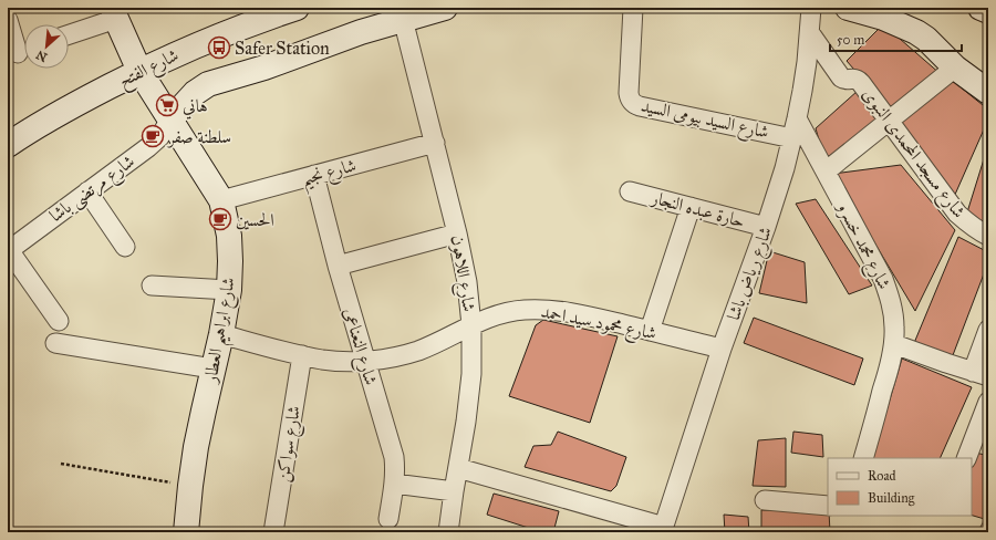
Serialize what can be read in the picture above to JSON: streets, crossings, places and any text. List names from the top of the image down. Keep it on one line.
{"streets":{"street":["شارع الفتح","شارع السيد بيومى السيد","شارع مسجد المحمدى النبوى","شارع نجيم","شارع مرتضى باشا","حارة عبده النجار","شارع محمد خسرو","شارع اللاهون","شارع رياض باشا","شارع محمود سيد احمد","شارع ابراهيم العطار","شارع النعناعى","شارع سواكن"]},"crossings":[["شارع الفتح","شارع ابراهيم العطار"],["شارع السيد بيومى السيد","شارع رياض باشا"],["شارع مسجد المحمدى النبوى","شارع رياض باشا"],["شارع نجيم","شارع اللاهون"],["شارع نجيم","شارع ابراهيم العطار"],["شارع نجيم","شارع النعناعى"],["شارع مرتضى باشا","شارع ابراهيم العطار"],["حارة عبده النجار","شارع رياض باشا"],["شارع محمد خسرو","شارع رياض باشا"],["شارع اللاهون","شارع محمود سيد احمد"],["شارع رياض باشا","شارع محمود سيد احمد"],["شارع محمود سيد احمد","شارع ابراهيم العطار"],["شارع محمود سيد احمد","شارع النعناعى"],["شارع محمود سيد احمد","شارع سواكن"]],"places":{"bus stop":["Safer Station"],"supermarket":["هاني"],"cafe":["سلطنة صفر","الحسين"]},"legend":["Road","Building"],"scale_bar":"50 m","north":"bottom left"}
